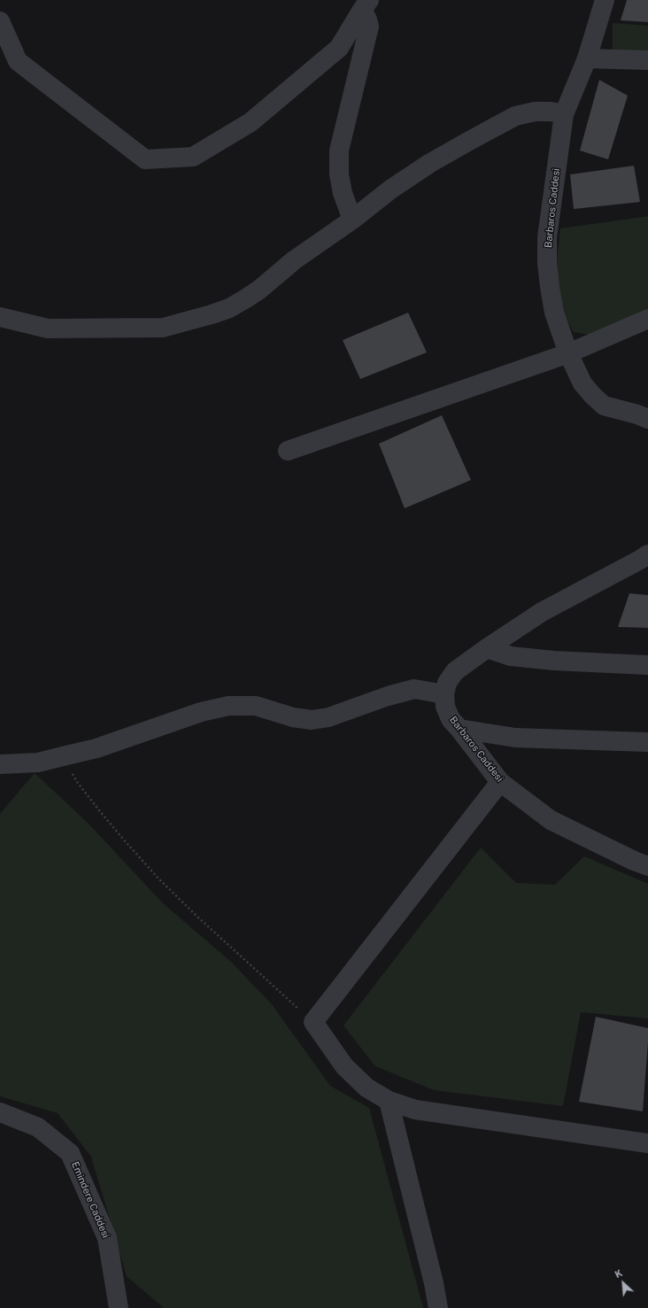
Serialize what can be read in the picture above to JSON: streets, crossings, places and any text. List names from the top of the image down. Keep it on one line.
{"streets":{"street":["Barbaros Caddesi","Emindere Caddesi"]},"north":"top left"}
